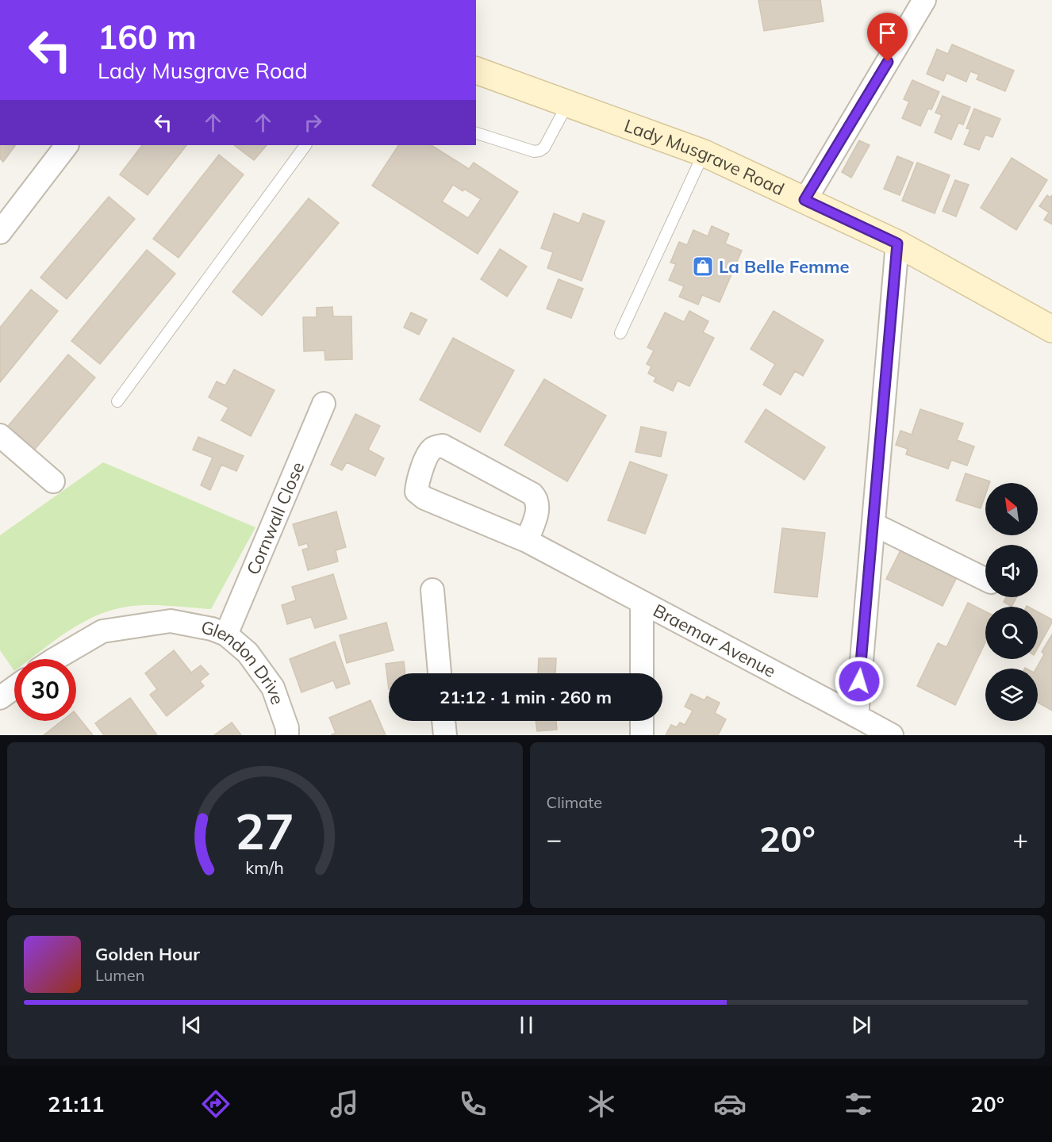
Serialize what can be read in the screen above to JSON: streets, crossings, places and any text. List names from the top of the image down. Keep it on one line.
{"streets":{"main road":["Lady Musgrave Road"],"street":["Cornwall Close","Braemar Avenue","Glendon Drive"]},"crossings":[["Cornwall Close","Glendon Drive"]],"places":{"shop":["La Belle Femme"]},"north":"top left","page":{"turn":["160 m","Lady Musgrave Road"],"limit":"30","trip":"21:12 · 1 min · 260 m","tile":"Climate","heat":["−","20°","+"],"song":["Golden Hour","Lumen"],"tabs":["21:11","20°"],"gauge":["27","km/h"]}}
